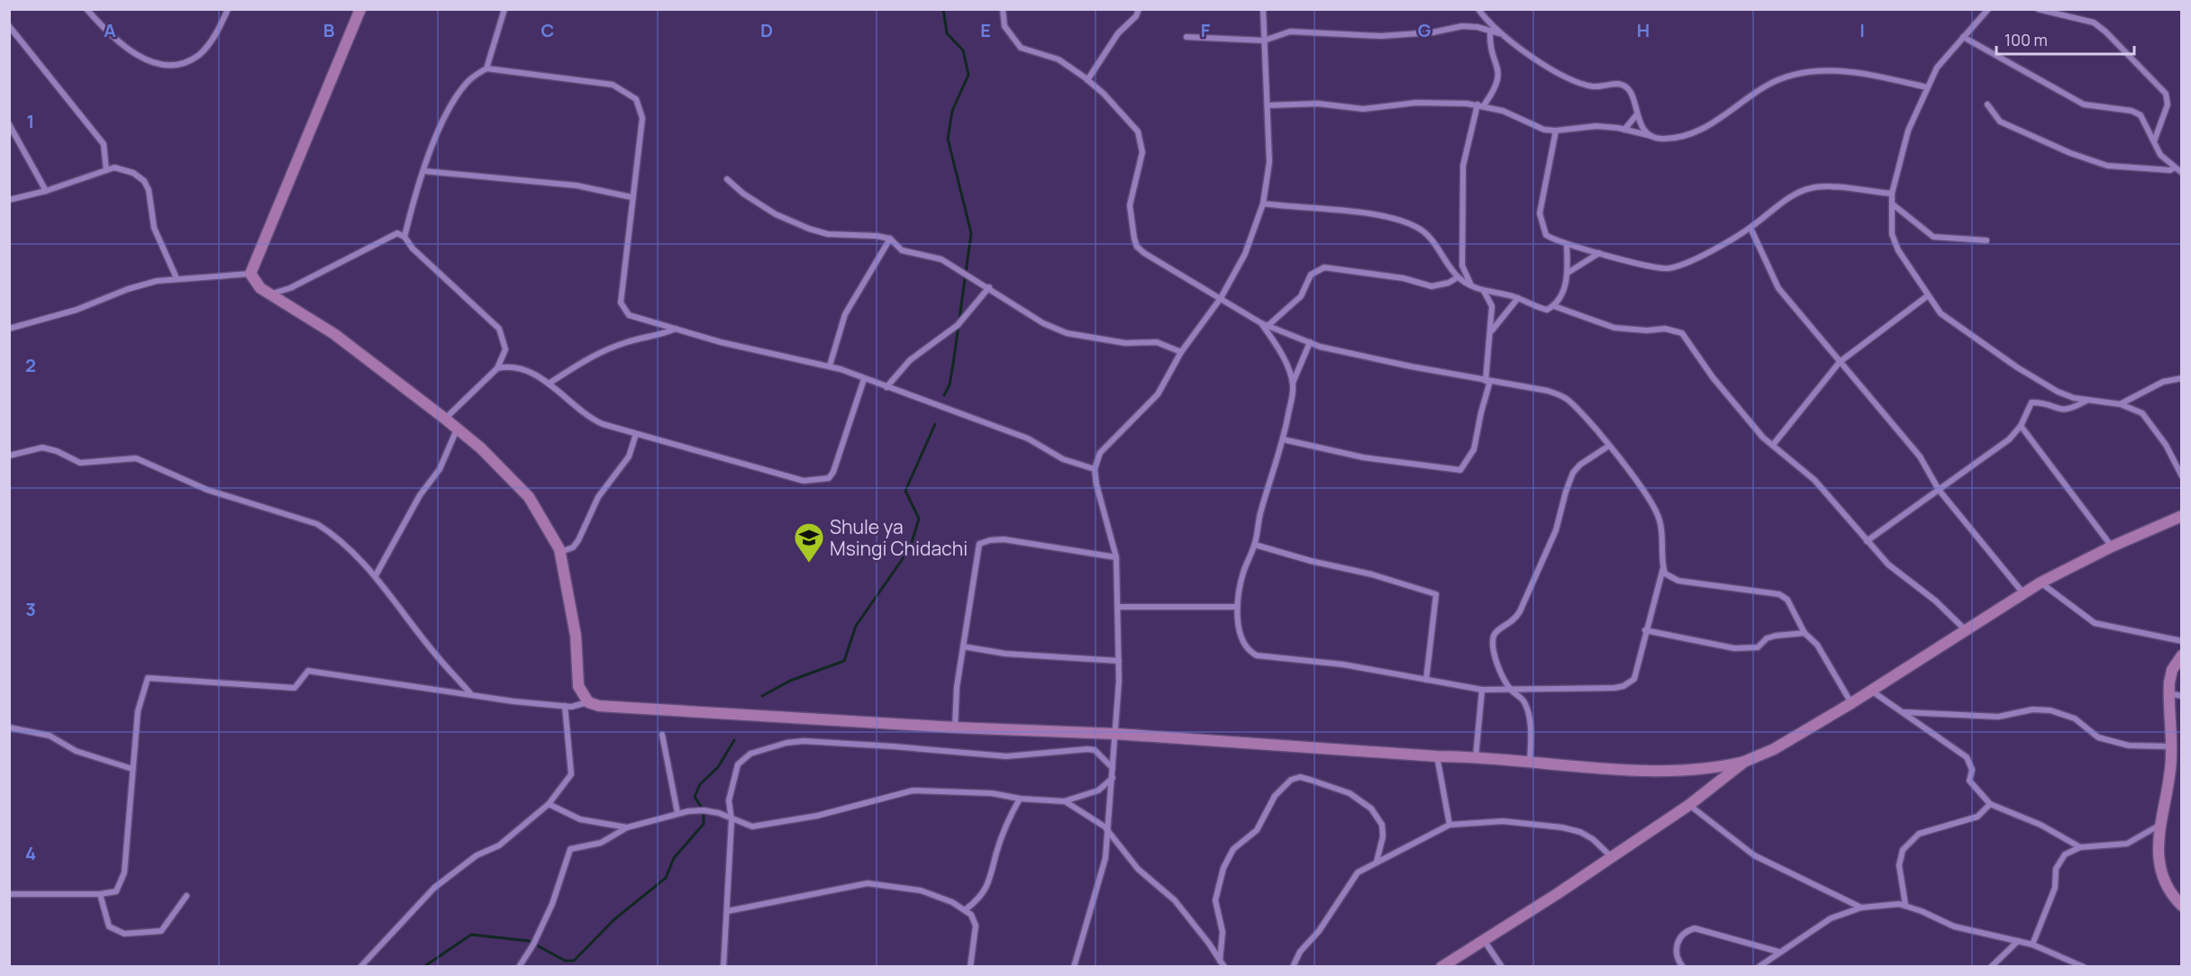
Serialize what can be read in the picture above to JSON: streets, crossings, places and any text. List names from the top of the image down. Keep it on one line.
{"places":{"school or university":["Shule ya Msingi Chidachi"]},"scale_bar":"100 m","grid":{"columns":["A","B","C","D","E","F","G","H","I"],"rows":["1","2","3","4"]}}
